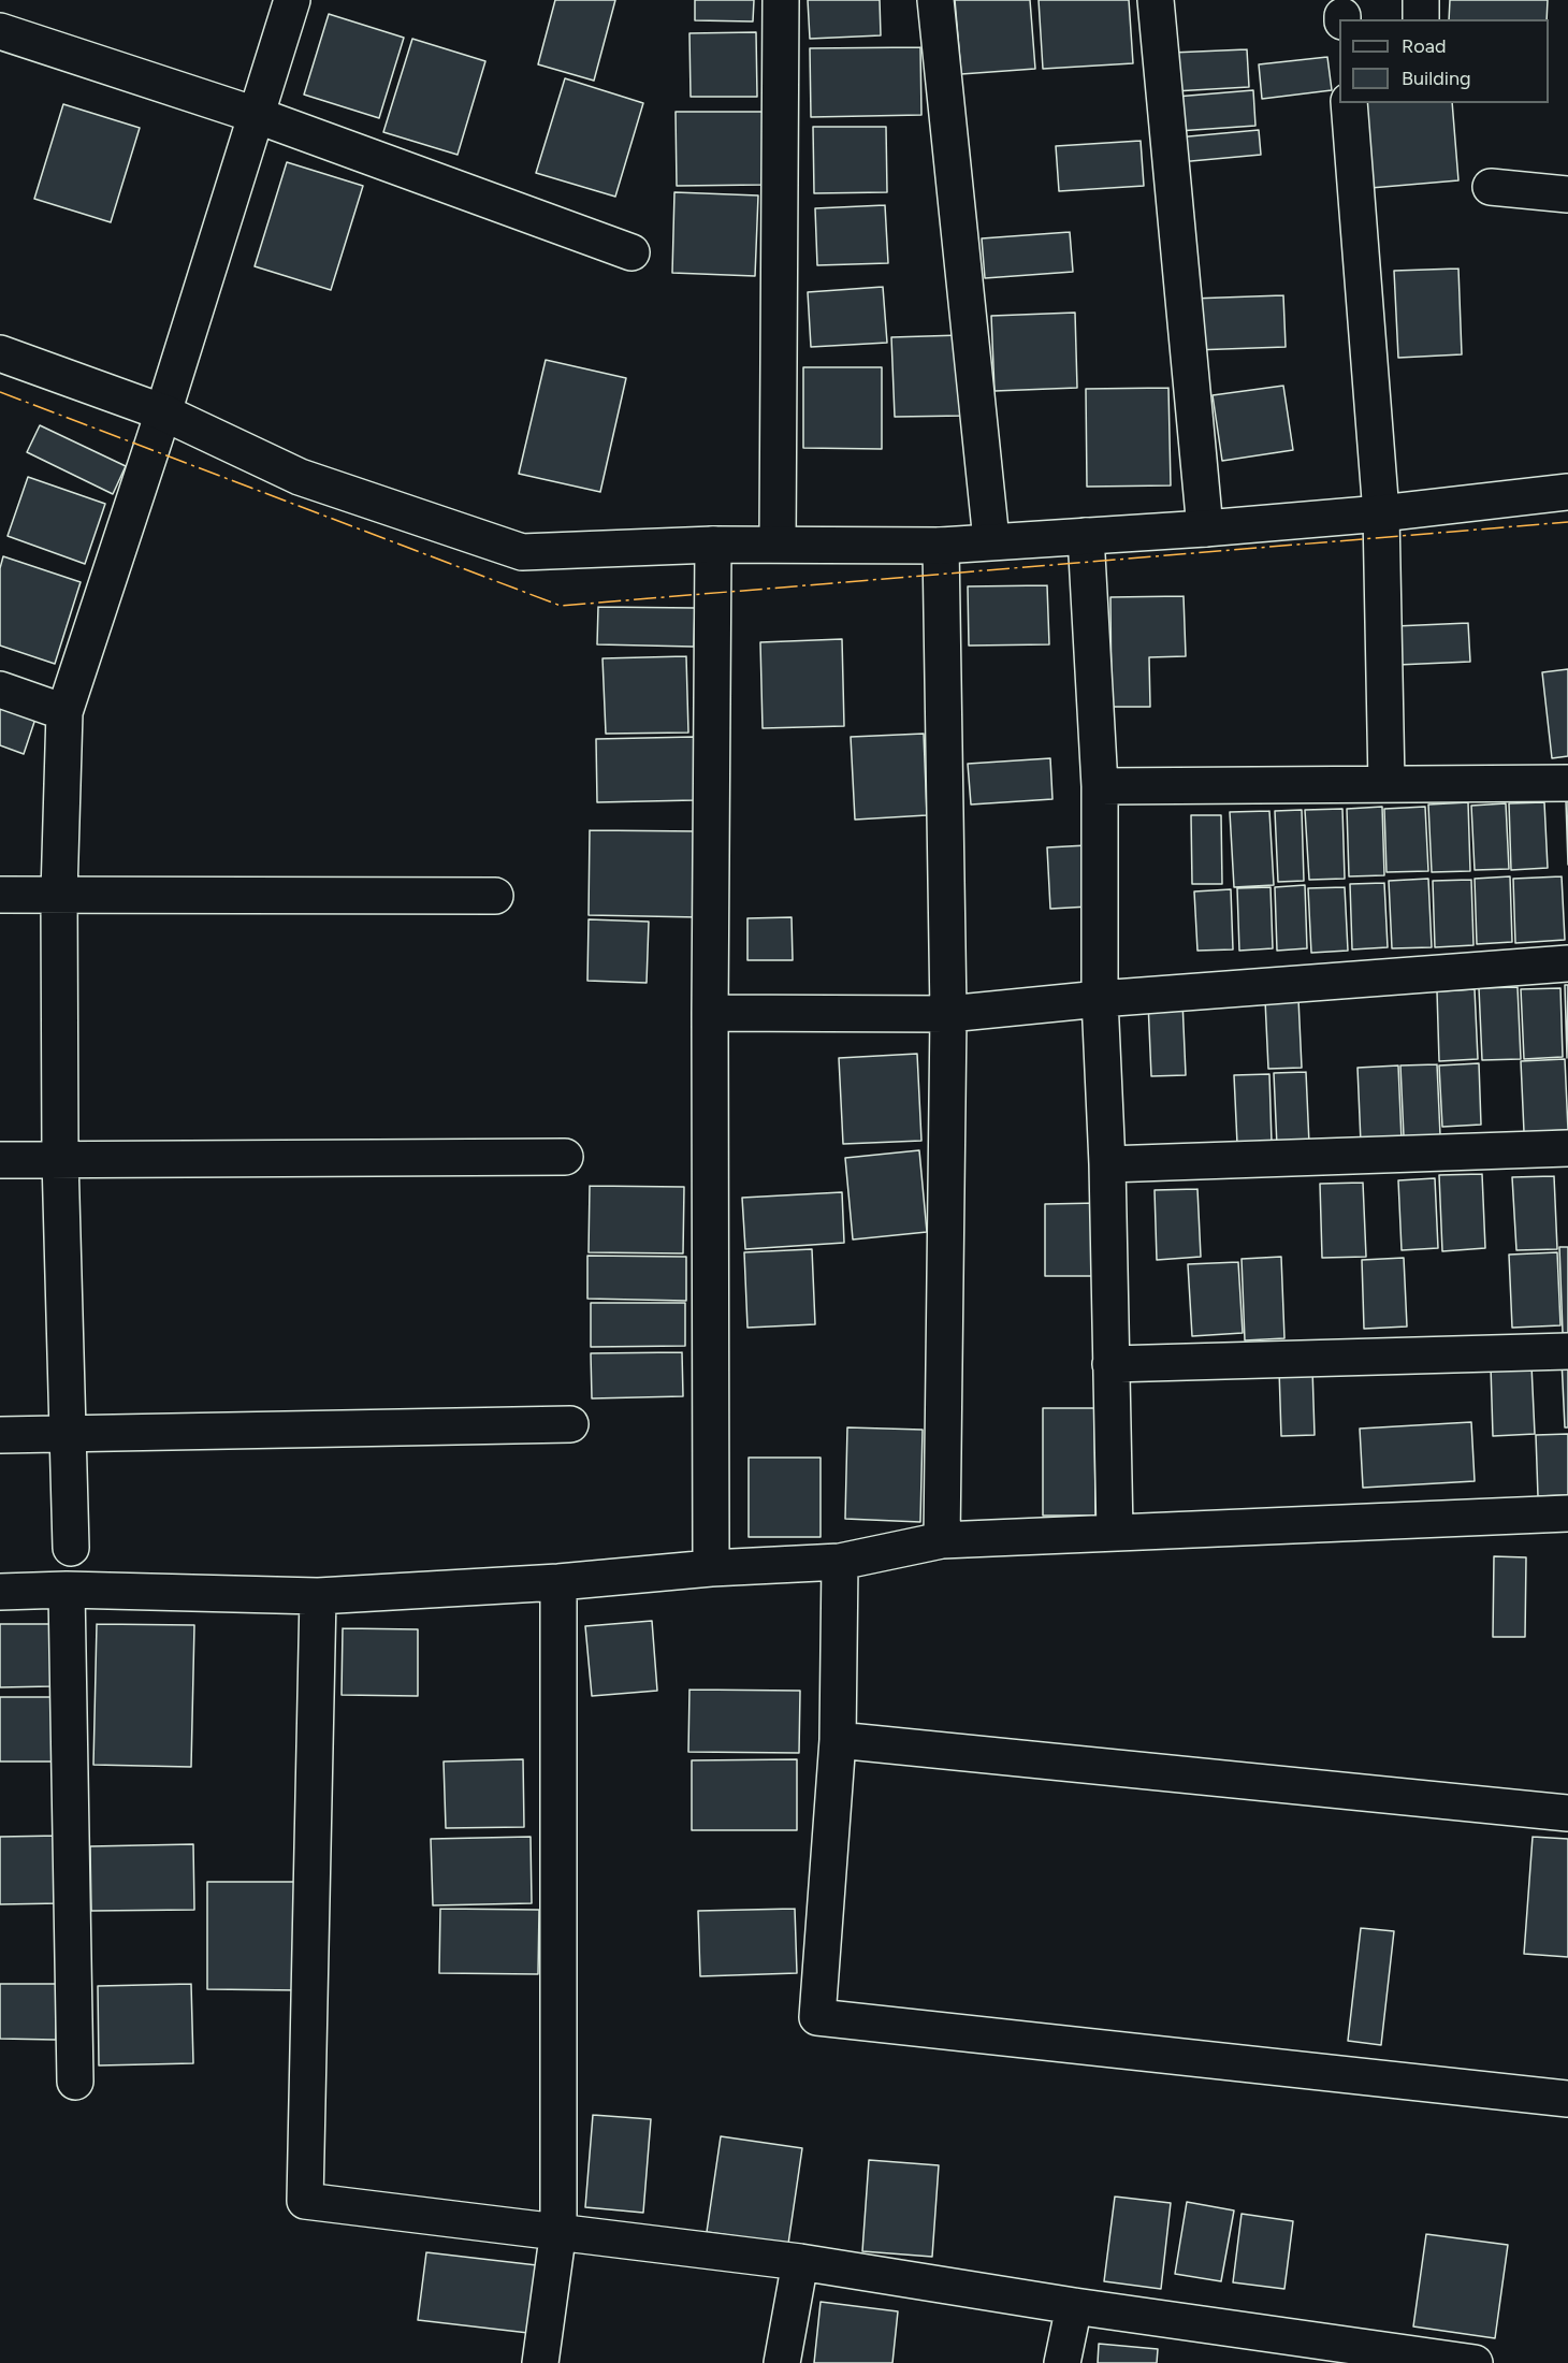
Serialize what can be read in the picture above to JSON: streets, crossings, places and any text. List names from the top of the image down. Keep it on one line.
{"legend":["Road","Building"]}
